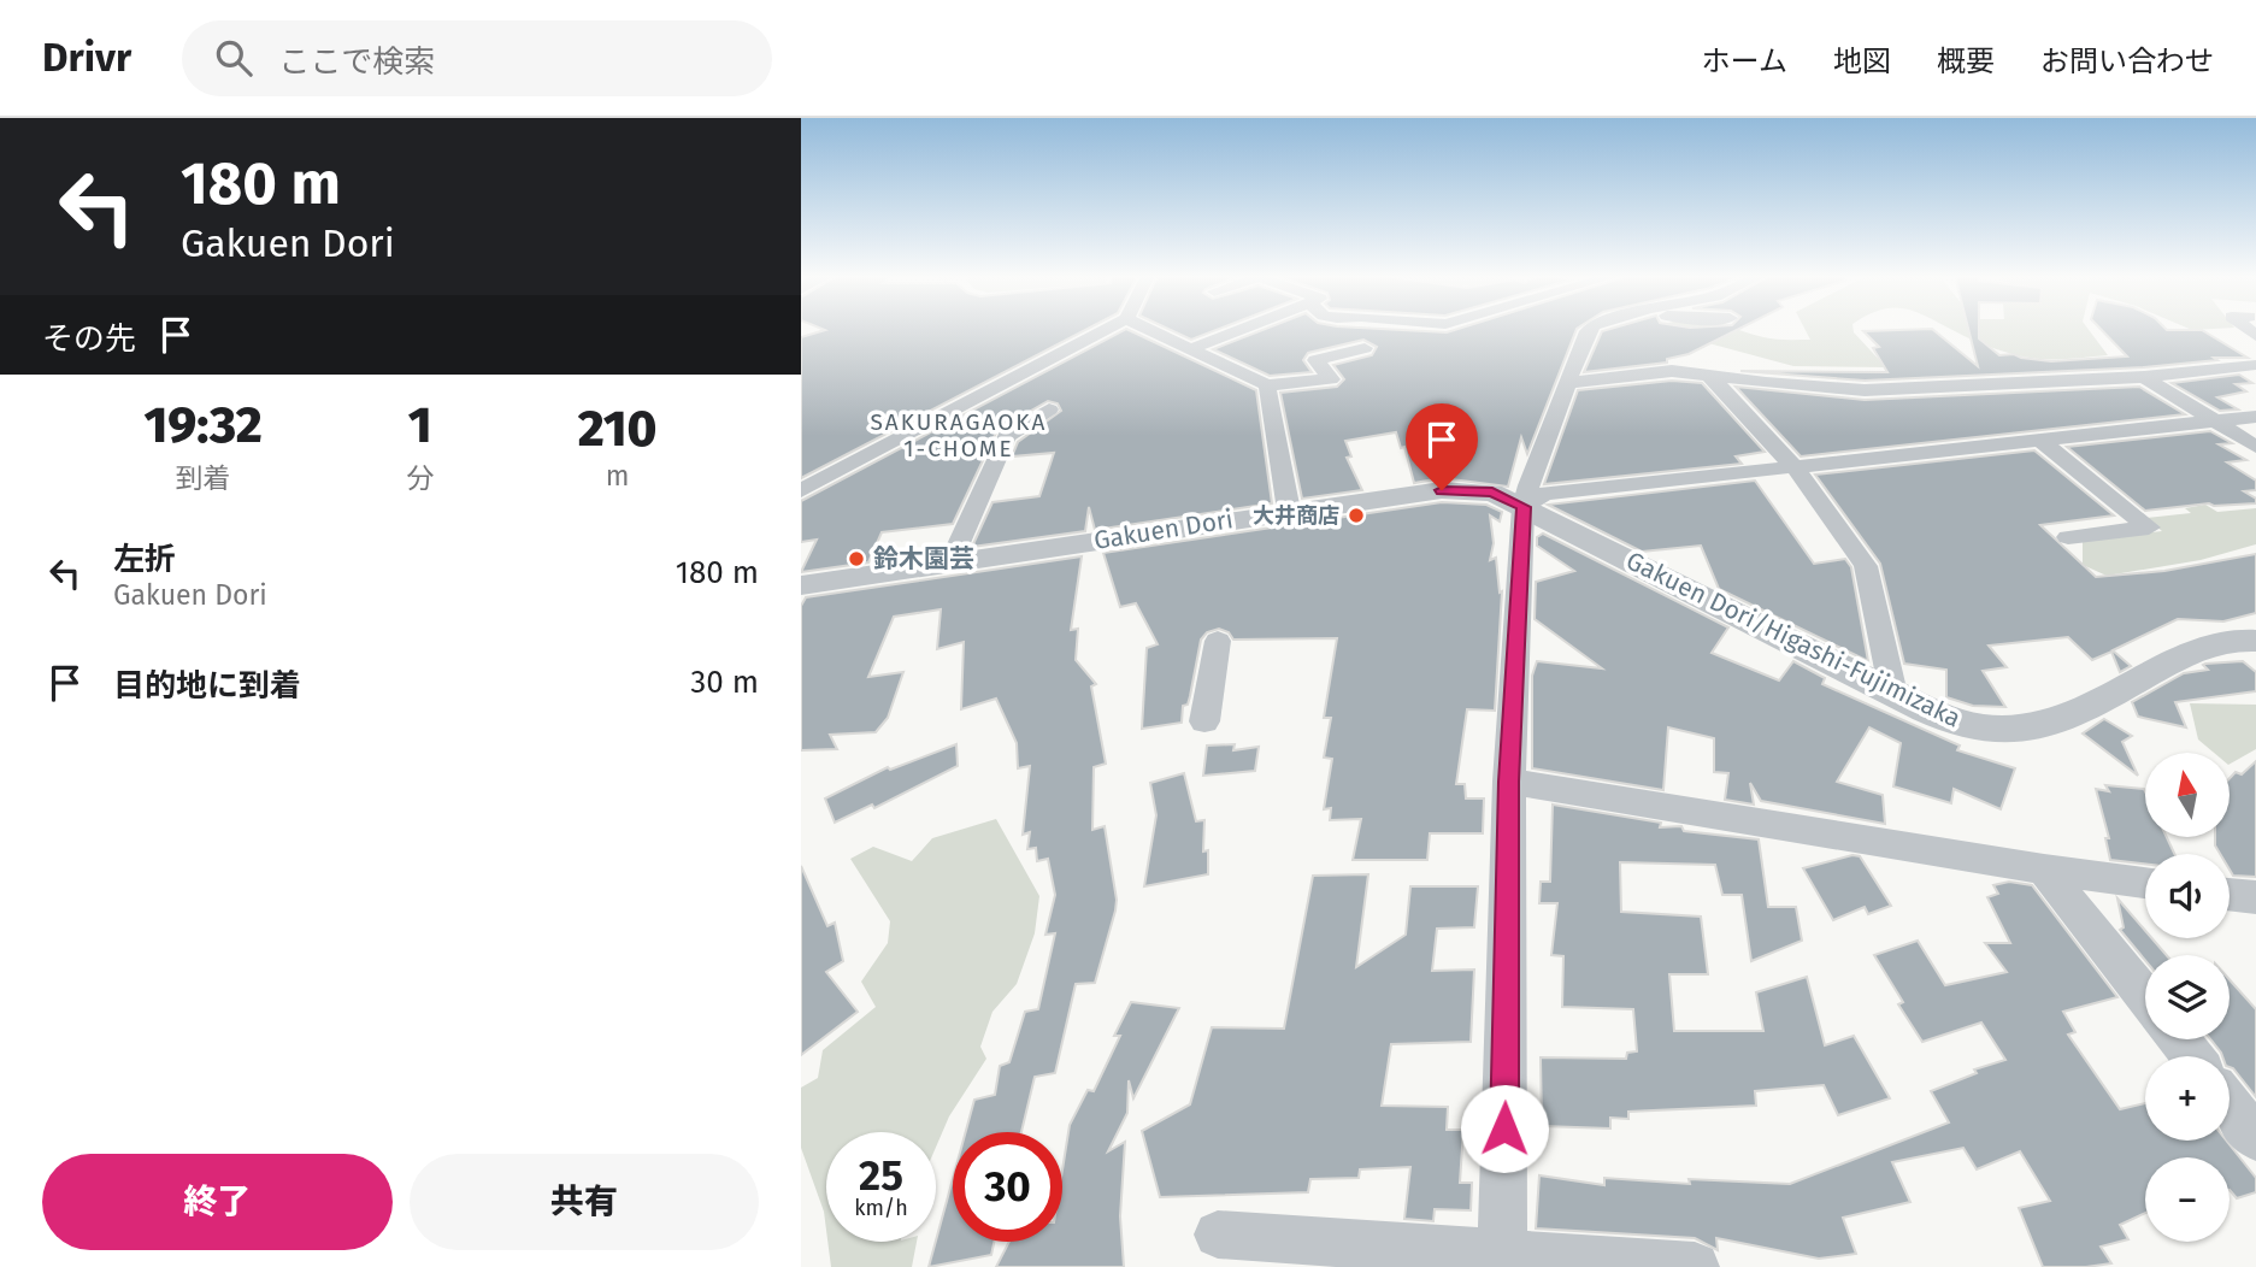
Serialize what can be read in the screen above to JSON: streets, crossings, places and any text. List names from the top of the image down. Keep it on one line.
{"streets":{"street":["Gakuen Dori","Gakuen Dori/Higashi-Fujimizaka"]},"crossings":[["Gakuen Dori","Gakuen Dori/Higashi-Fujimizaka"]],"districts":["SAKURAGAOKA 1-CHOME"],"places":["大井商店","鈴木園芸"],"north":"top","page":{"header":"Drivr","search":"ここで検索","nav":["ホーム","地図","概要","お問い合わせ"],"turn":["180 m","Gakuen Dori"],"then":"その先","eta":["19:32","到着","1","分","210","m"],"list":[{"name":"左折","note":"Gakuen Dori","value":"180 m"},{"name":"目的地に到着","value":"30 m"}],"map_buttons":["+","−"],"speed":"25 km/h","limit":"30","buttons":["終了","共有"]}}
